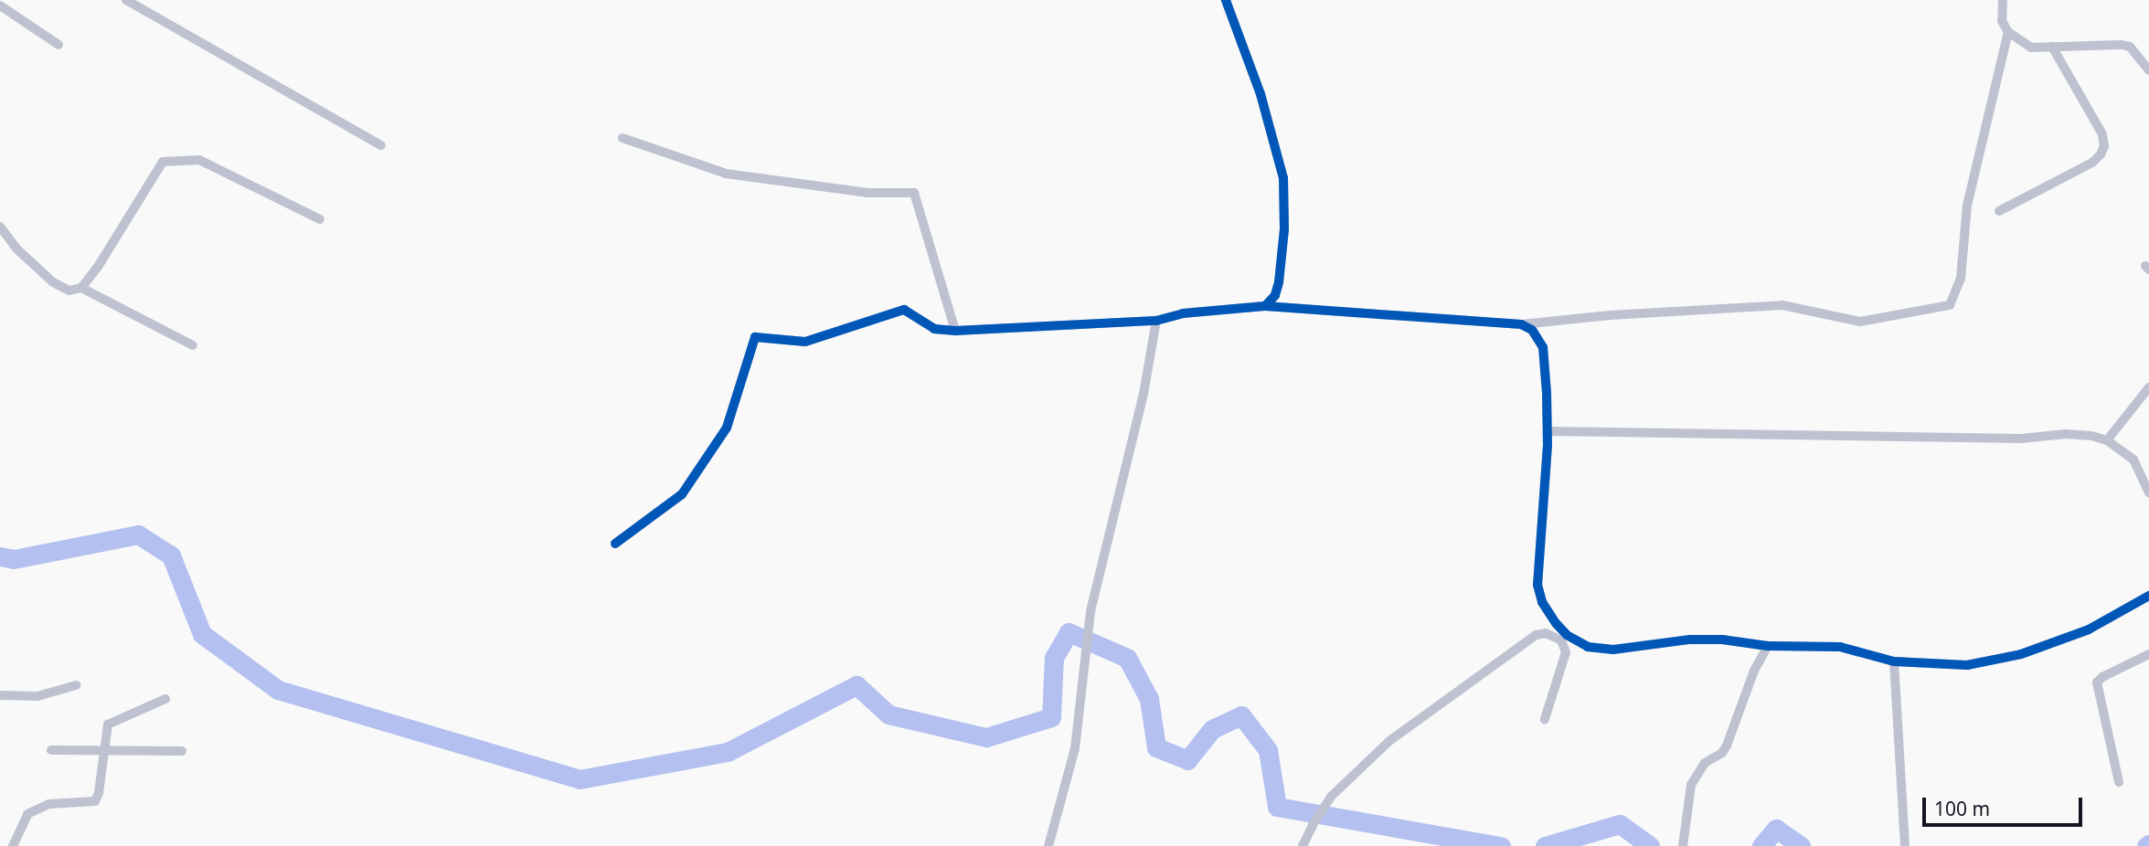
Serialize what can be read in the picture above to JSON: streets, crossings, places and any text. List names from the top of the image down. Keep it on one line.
{"scale_bar":"100 m"}
